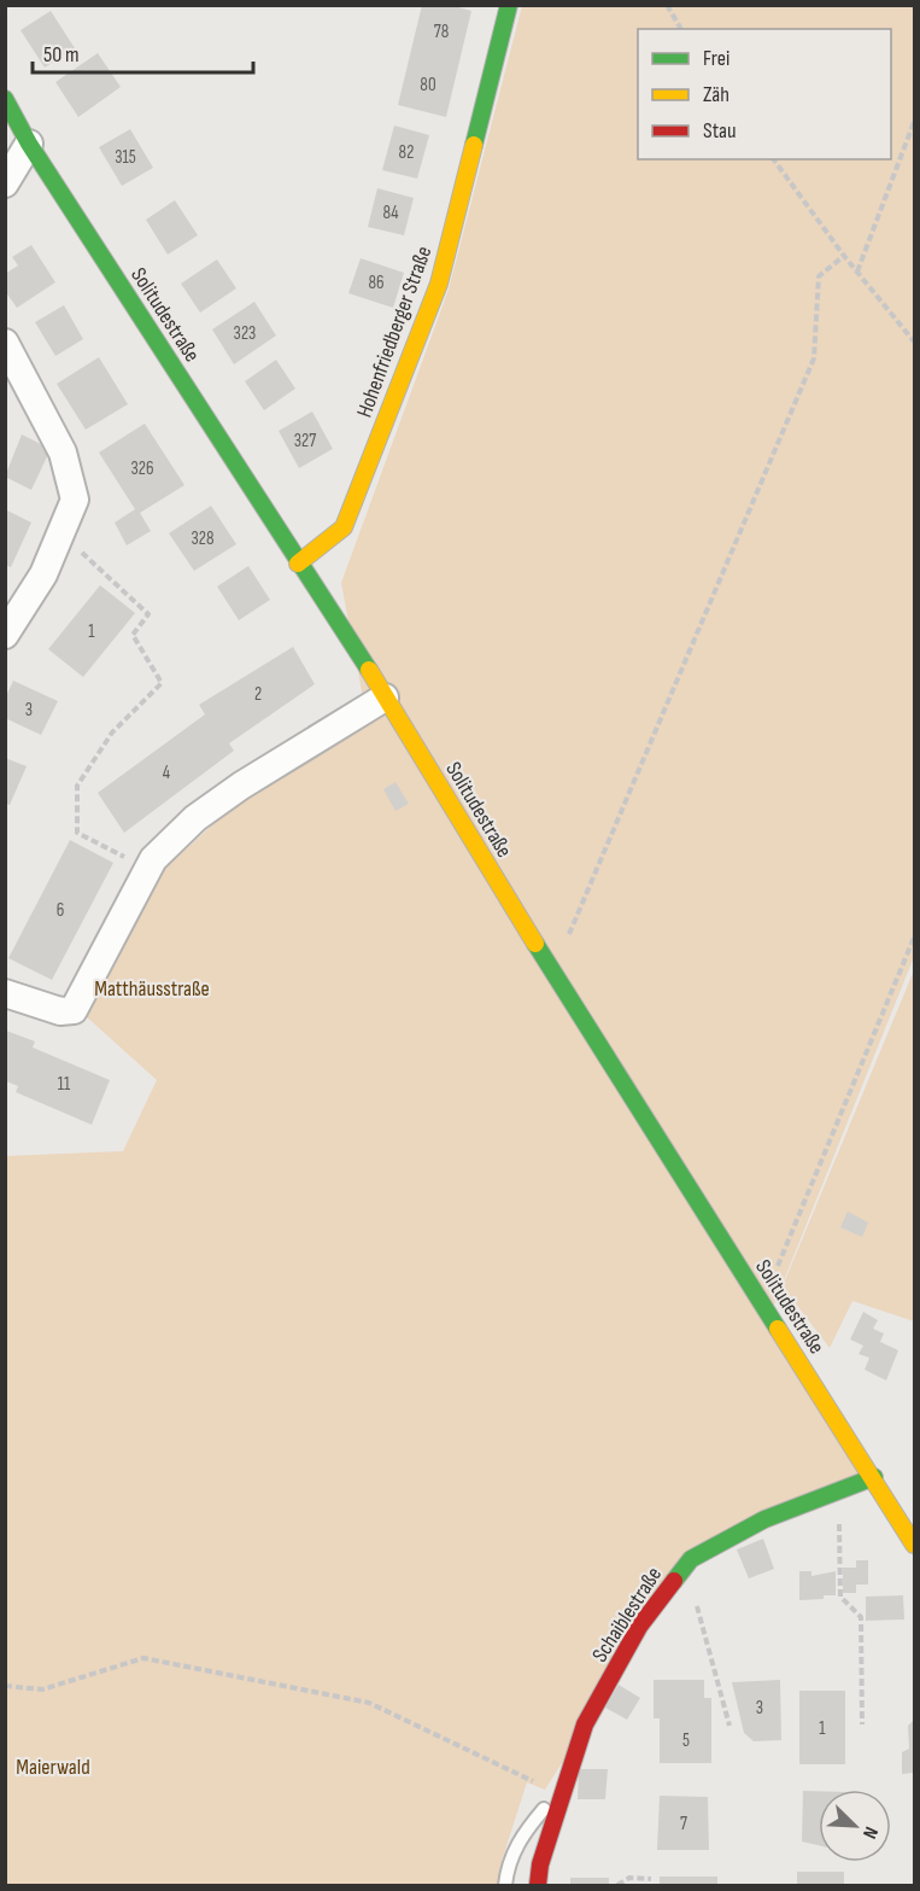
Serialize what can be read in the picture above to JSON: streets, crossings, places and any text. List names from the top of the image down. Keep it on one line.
{"streets":{"main road":["Solitudestraße","Hohenfriedberger Straße","Schaiblestraße"]},"crossings":[["Solitudestraße","Hohenfriedberger Straße"],["Solitudestraße","Schaiblestraße"]],"parks":["Matthäusstraße","Maierwald"],"house_numbers":["78","80","82","315","84","86","323","327","326","328","1","2","3","4","6","11","3","1","5","7"],"legend":["Frei","Zäh","Stau"],"scale_bar":"50 m","north":"bottom right"}
